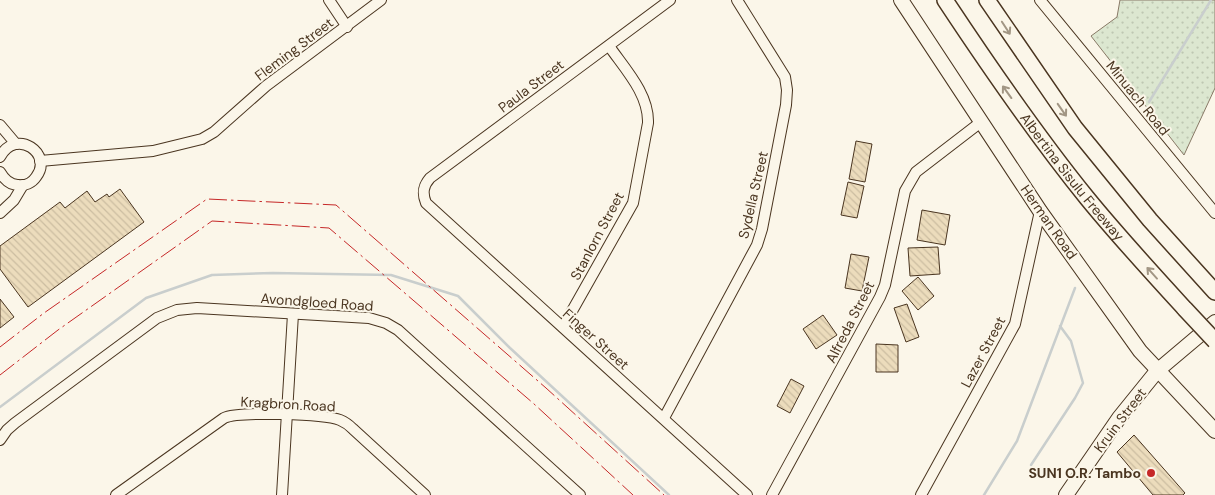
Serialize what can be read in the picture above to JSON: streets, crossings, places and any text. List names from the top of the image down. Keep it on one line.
{"streets":{"highway":["Albertina Sisulu Freeway"],"main road":["Herman Road","Kruin Street"],"street":["Fleming Street","Paula Street","Minuach Road","Sydella Street","Stanlorn Street","Avondgloed Road","Alfreda Street","Finger Street","Lazer Street","Kragbron Road"]},"crossings":[["Paula Street","Stanlorn Street"],["Paula Street","Finger Street"],["Sydella Street","Finger Street"],["Herman Road","Alfreda Street"],["Herman Road","Lazer Street"],["Herman Road","Kruin Street"],["Stanlorn Street","Finger Street"]],"places":["SUN1 O.R. Tambo"]}
